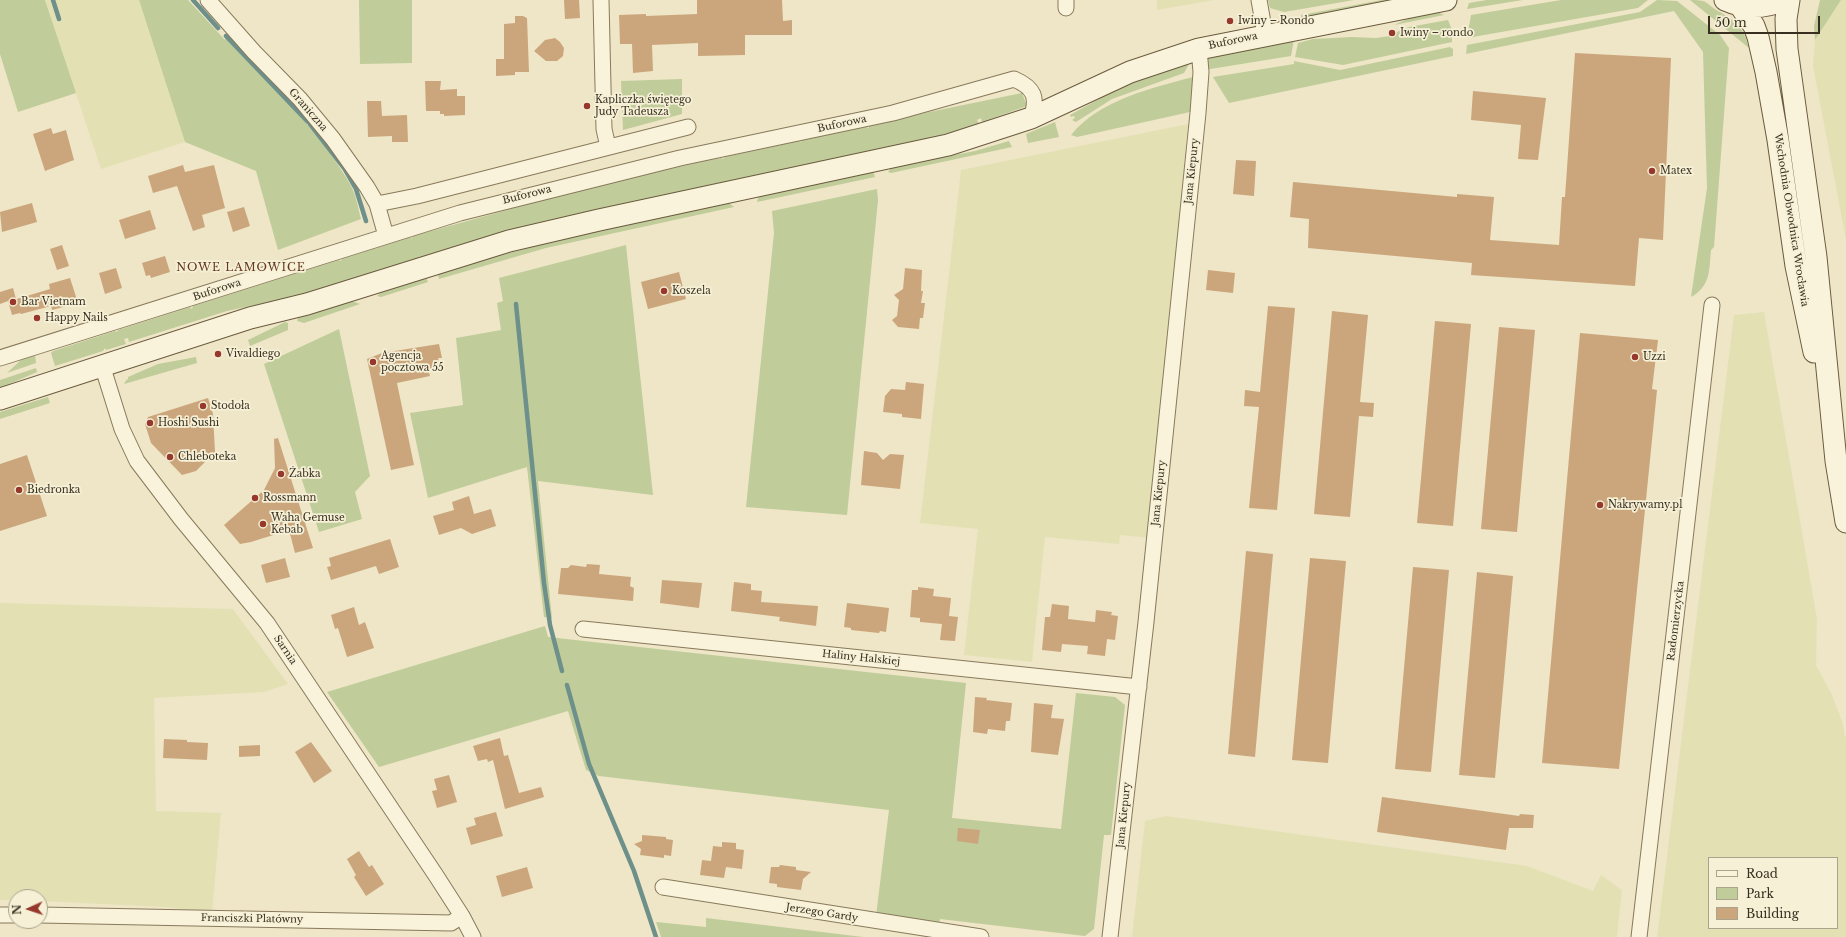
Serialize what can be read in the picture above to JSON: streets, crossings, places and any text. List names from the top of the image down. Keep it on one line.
{"streets":{"main road":["Buforowa","Wschodnia Obwodnica Wrocławia"],"street":["Graniczna","Jana Kiepury","Radomierzycka","Sarnia","Haliny Halskiej","Jerzego Gardy","Franciszki Platówny"]},"crossings":[["Buforowa","Graniczna"],["Buforowa","Jana Kiepury"],["Buforowa","Sarnia"],["Jana Kiepury","Haliny Halskiej"],["Sarnia","Franciszki Platówny"]],"districts":["NOWE LAMOWICE"],"places":["Iwiny – Rondo","Iwiny – rondo","Kapliczka świętego Judy Tadeusza","Matex","Koszela","Bar Vietnam","Happy Nails","Vivaldiego","Uzzi","Agencja pocztowa 55","Stodoła","Hoshi Sushi","Chleboteka","Żabka","Biedronka","Rossmann","Nakrywamy.pl","Waha Gemuse Kebab"],"legend":["Road","Park","Building"],"scale_bar":"50 m","north":"left"}
